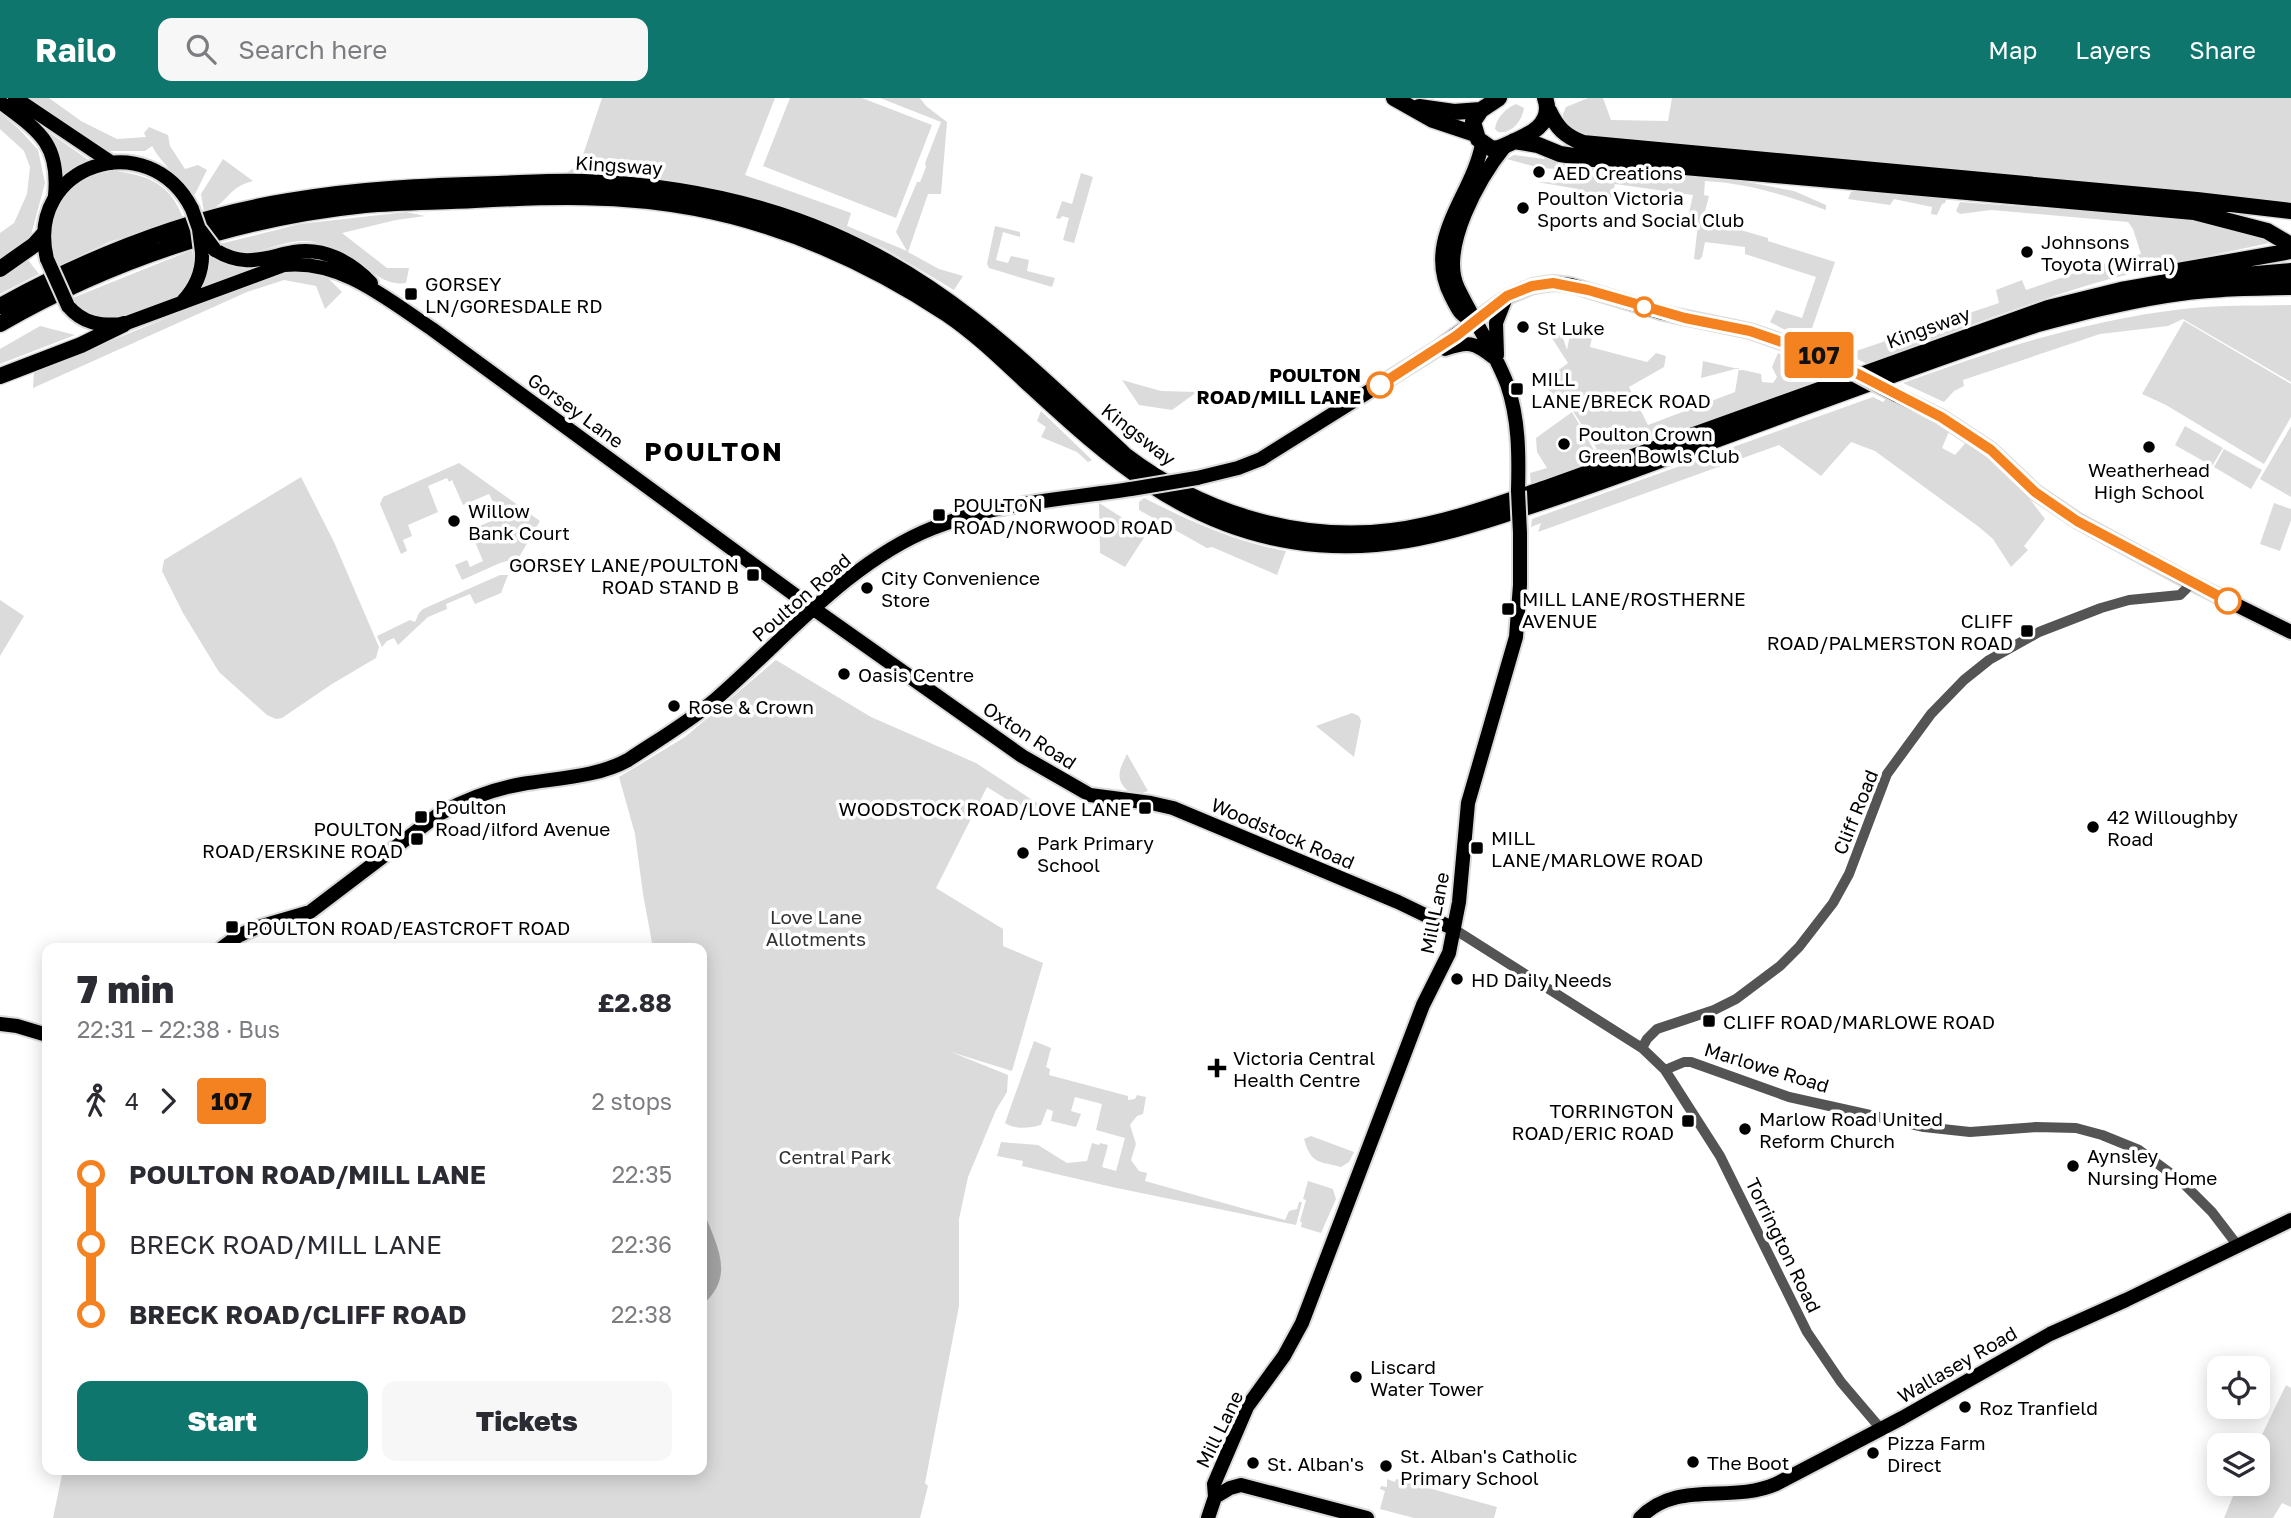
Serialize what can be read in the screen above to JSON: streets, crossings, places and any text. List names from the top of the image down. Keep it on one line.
{"streets":{"highway":["Kingsway"],"main road":["Gorsey Lane","Poulton Road","Oxton Road","Woodstock Road","Mill Lane","Wallasey Road"],"street":["Cliff Road","Marlowe Road","Torrington Road"]},"crossings":[["Gorsey Lane","Poulton Road"],["Gorsey Lane","Oxton Road"],["Poulton Road","Oxton Road"],["Poulton Road","Mill Lane"],["Oxton Road","Woodstock Road"],["Woodstock Road","Mill Lane"],["Marlowe Road","Torrington Road"],["Marlowe Road","Wallasey Road"],["Torrington Road","Wallasey Road"]],"districts":["POULTON"],"parks":["Love Lane Allotments","Central Park"],"places":{"other":["AED Creations","Poulton Victoria Sports and Social Club","Johnsons Toyota (Wirral)","St Luke","POULTON ROAD/MILL LANE","Poulton Crown Green Bowls Club","Weatherhead High School","Willow Bank Court","City Convenience Store","Oasis Centre","Rose & Crown","42 Willoughby Road","Park Primary School","HD Daily Needs","Marlow Road United Reform Church","Aynsley Nursing Home","Liscard Water Tower","Roz Tranfield","Pizza Farm Direct","The Boot","St. Alban's","St. Alban's Catholic Primary School"],"transit":["GORSEY LN/GORESDALE RD","MILL LANE/BRECK ROAD","POULTON ROAD/NORWOOD ROAD","GORSEY LANE/POULTON ROAD STAND B","MILL LANE/ROSTHERNE AVENUE","CLIFF ROAD/PALMERSTON ROAD","WOODSTOCK ROAD/LOVE LANE","Poulton Road/ilford Avenue","POULTON ROAD/ERSKINE ROAD","MILL LANE/MARLOWE ROAD","POULTON ROAD/EASTCROFT ROAD","CLIFF ROAD/MARLOWE ROAD","TORRINGTON ROAD/ERIC ROAD"],"health":["Victoria Central Health Centre"]},"lines":["bus line 107"],"page":{"header":"Railo","search":"Search here","nav":["Map","Layers","Share"],"on_map":"107","heading":["7 min","22:31 – 22:38 · Bus","£2.88"],"legs":["4","107","2 stops"],"list":[{"name":"POULTON ROAD/MILL LANE","value":"22:35"},{"name":"BRECK ROAD/MILL LANE","value":"22:36"},{"name":"BRECK ROAD/CLIFF ROAD","value":"22:38"}],"buttons":["Start","Tickets"]}}
